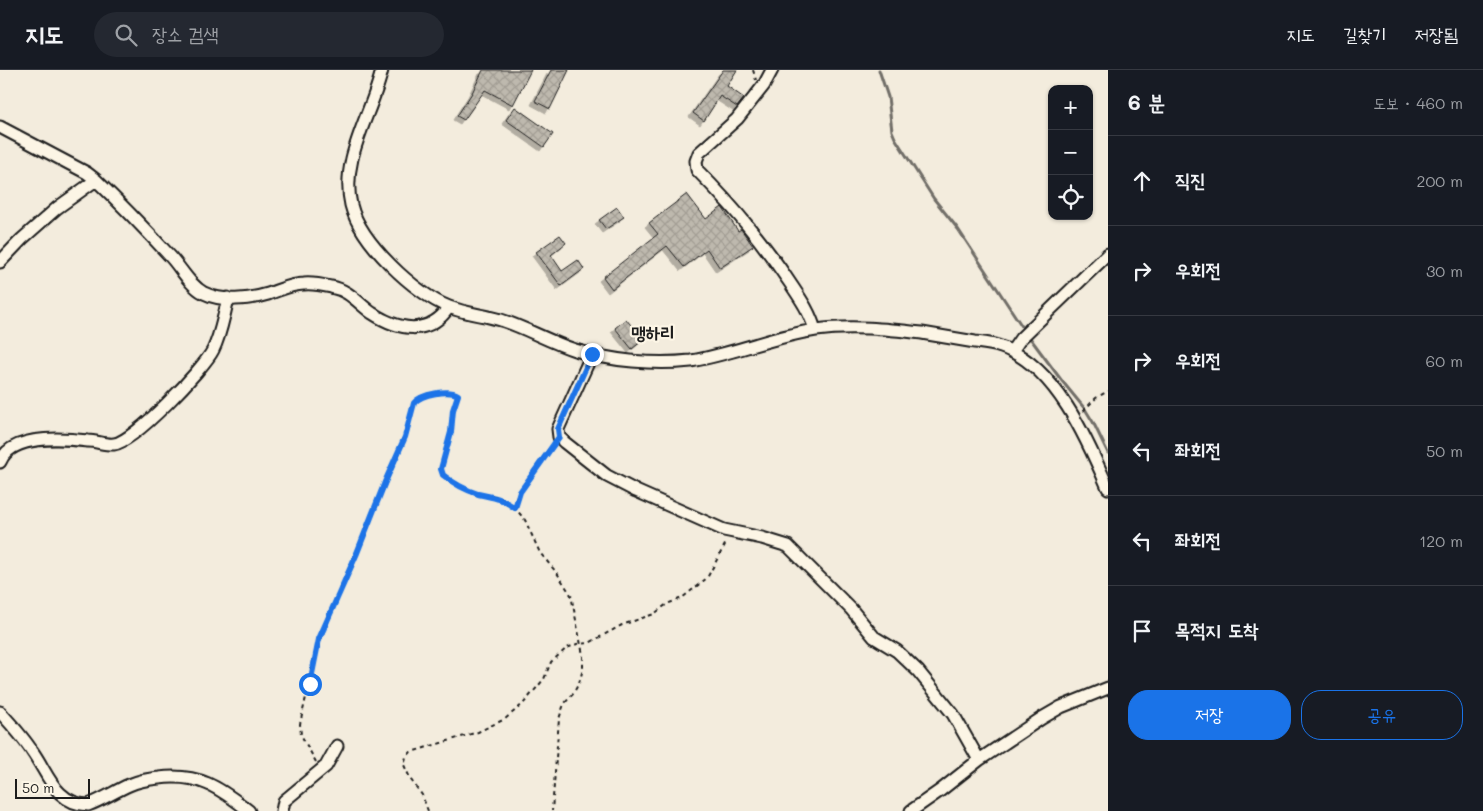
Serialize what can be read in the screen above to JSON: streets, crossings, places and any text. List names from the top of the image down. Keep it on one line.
{"districts":["맹하리"],"scale_bar":"50 m","page":{"header":"지도","search":"장소 검색","nav":["지도","길찾기","저장됨"],"heading":["6 분","도보 · 460 m"],"map_buttons":["+","−"],"list":[["직진","200 m"],["우회전","30 m"],["우회전","60 m"],["좌회전","50 m"],["좌회전","120 m"],"목적지 도착"],"buttons":["저장","공유"],"scale":"50 m"}}
